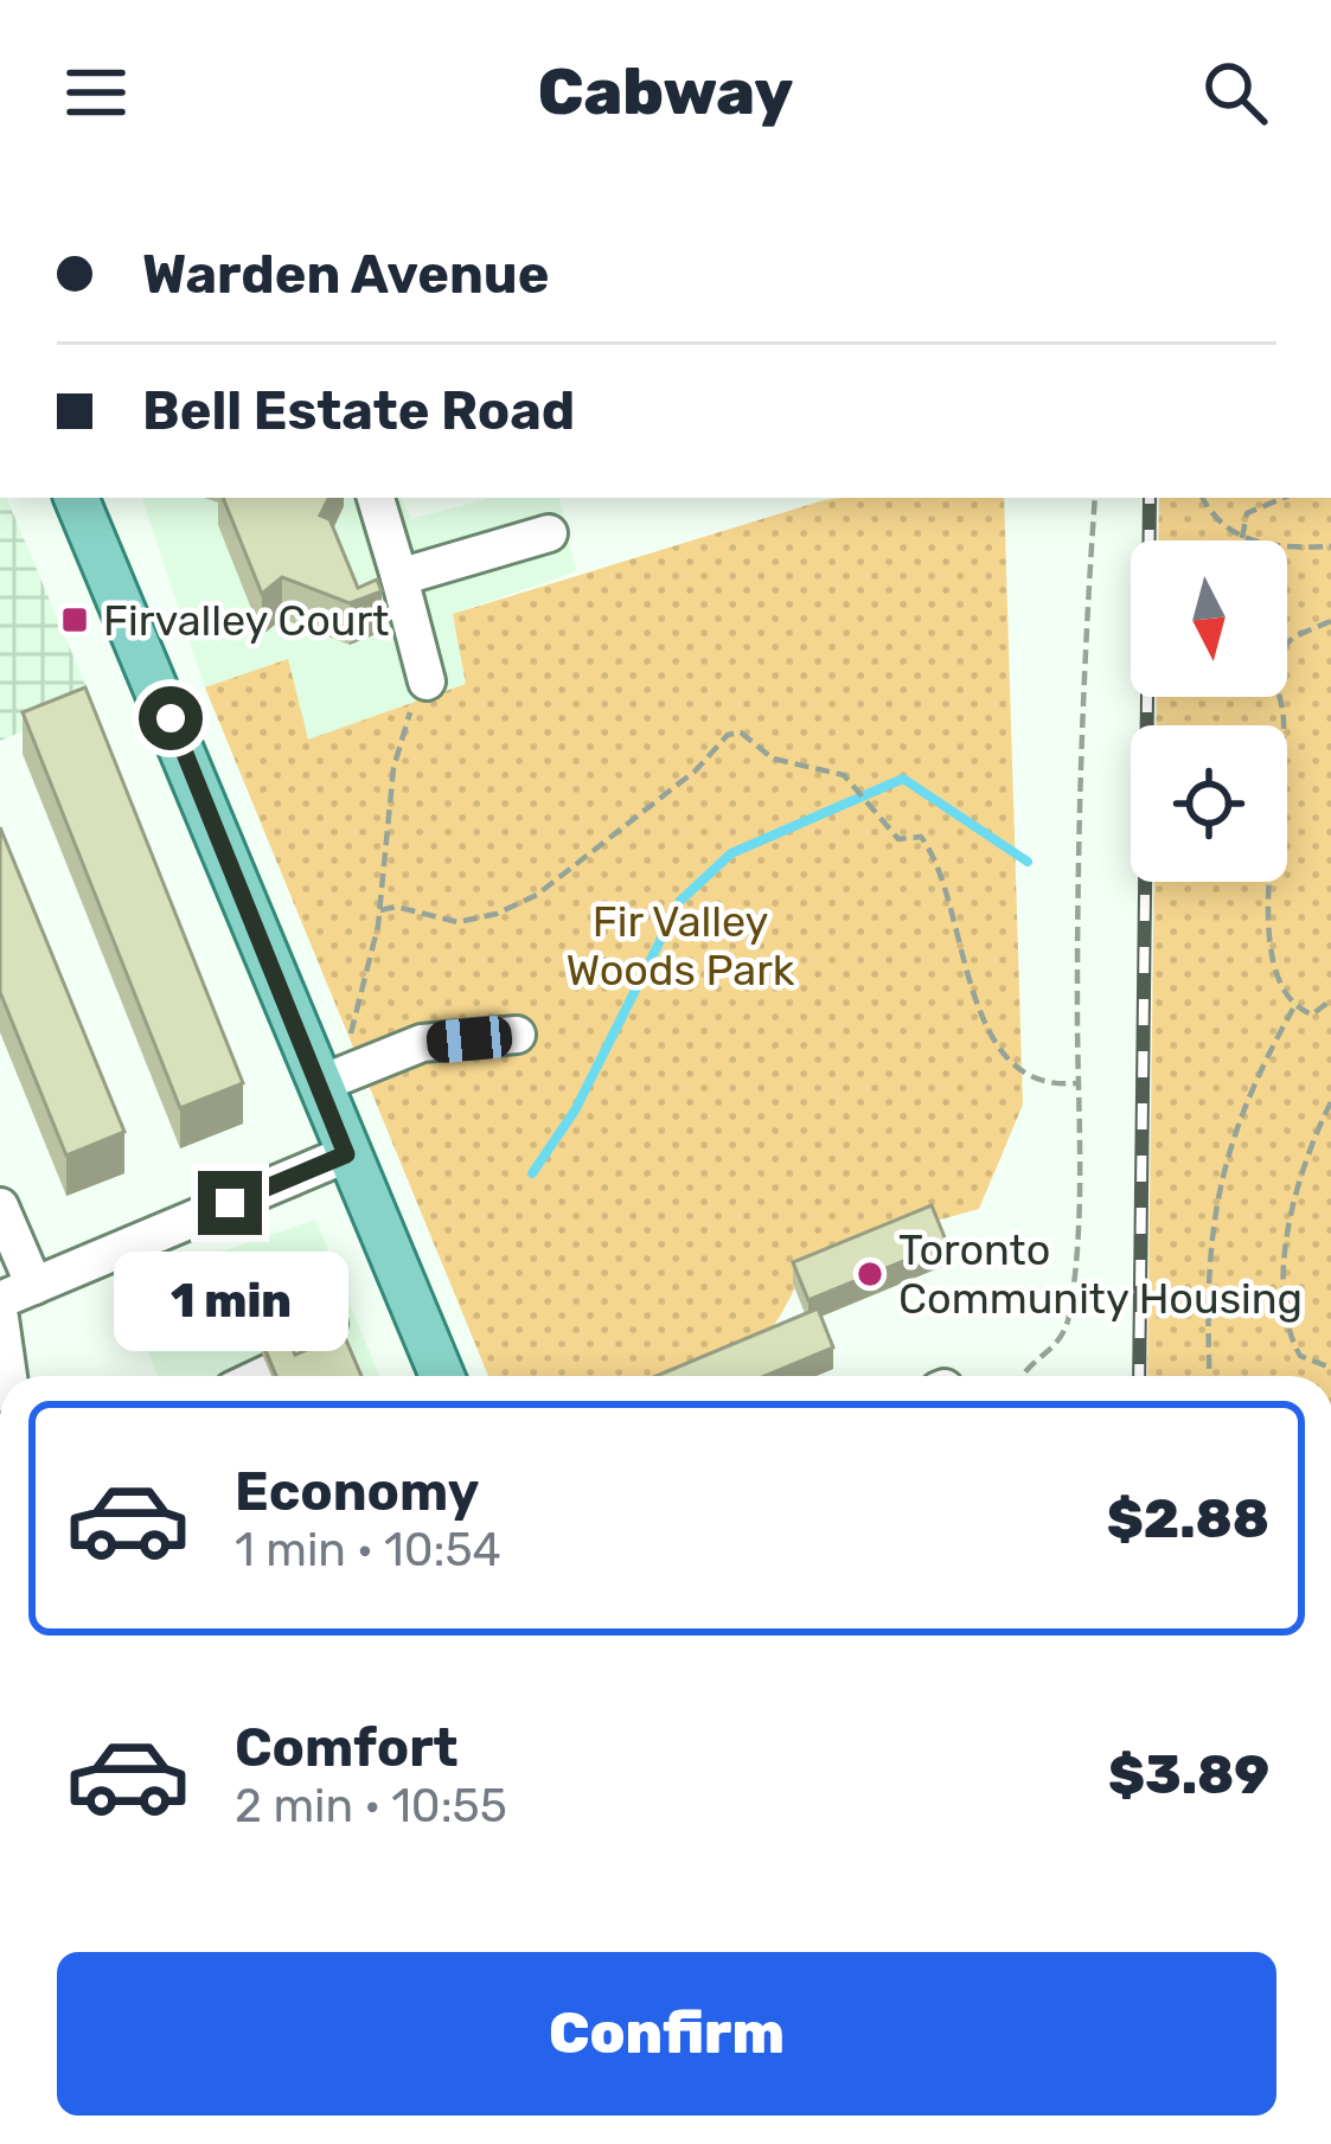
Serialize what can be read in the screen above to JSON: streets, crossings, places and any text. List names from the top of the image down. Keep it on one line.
{"parks":["Fir Valley Woods Park"],"places":{"transit":["Firvalley Court"],"other":["Toronto Community Housing"]},"north":"bottom","page":{"header":"Cabway","banner":["Warden Avenue","Bell Estate Road"],"bubble":"1 min","list":[{"name":"Economy","note":"1 min · 10:54","value":"$2.88"},{"name":"Comfort","note":"2 min · 10:55","value":"$3.89"}],"buttons":"Confirm"}}
